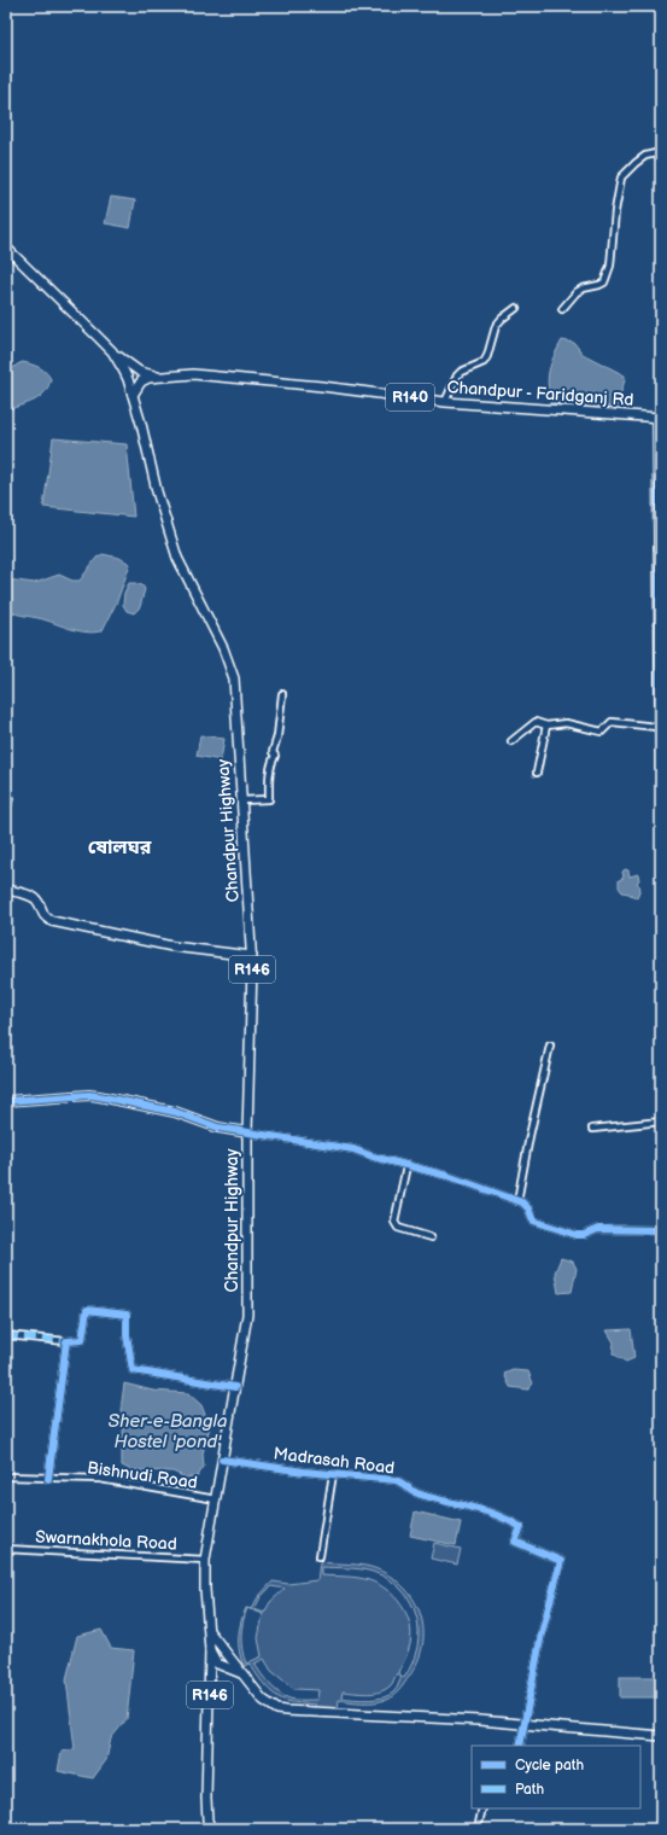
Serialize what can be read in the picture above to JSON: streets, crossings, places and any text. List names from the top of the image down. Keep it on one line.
{"streets":{"main road":["Chandpur - Faridganj Rd","R140","Chandpur Highway","R146"],"street":["Madrasah Road","Bishnudi Road","Swarnakhola Road"]},"crossings":[["Chandpur - Faridganj Rd","R140"],["R140","Chandpur Highway"],["Chandpur Highway","Madrasah Road"],["Chandpur Highway","Bishnudi Road"],["Chandpur Highway","Swarnakhola Road"]],"districts":["ষোলঘর"],"water":["Sher-e-Bangla Hostel 'pond'"],"legend":["Cycle path","Path"]}
